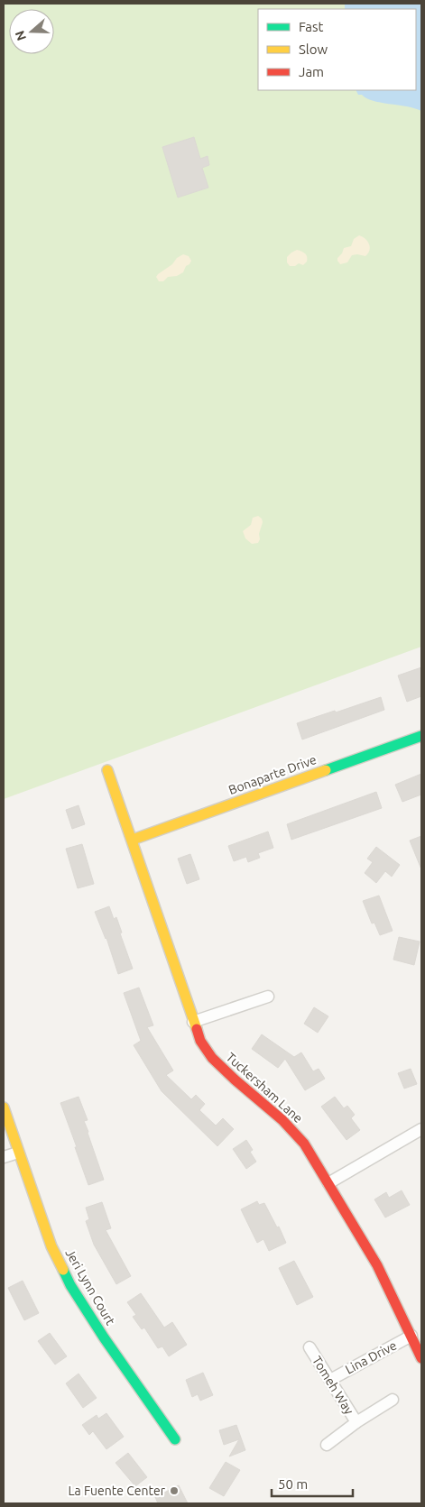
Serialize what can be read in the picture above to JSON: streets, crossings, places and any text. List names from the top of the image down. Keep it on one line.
{"streets":{"street":["Bonaparte Drive","Tuckersham Lane","Jeri Lynn Court","Lina Drive","Tomeh Way"]},"crossings":[["Bonaparte Drive","Tuckersham Lane"],["Tuckersham Lane","Lina Drive"],["Lina Drive","Tomeh Way"]],"places":["La Fuente Center"],"legend":["Fast","Slow","Jam"],"scale_bar":"50 m","north":"left"}
